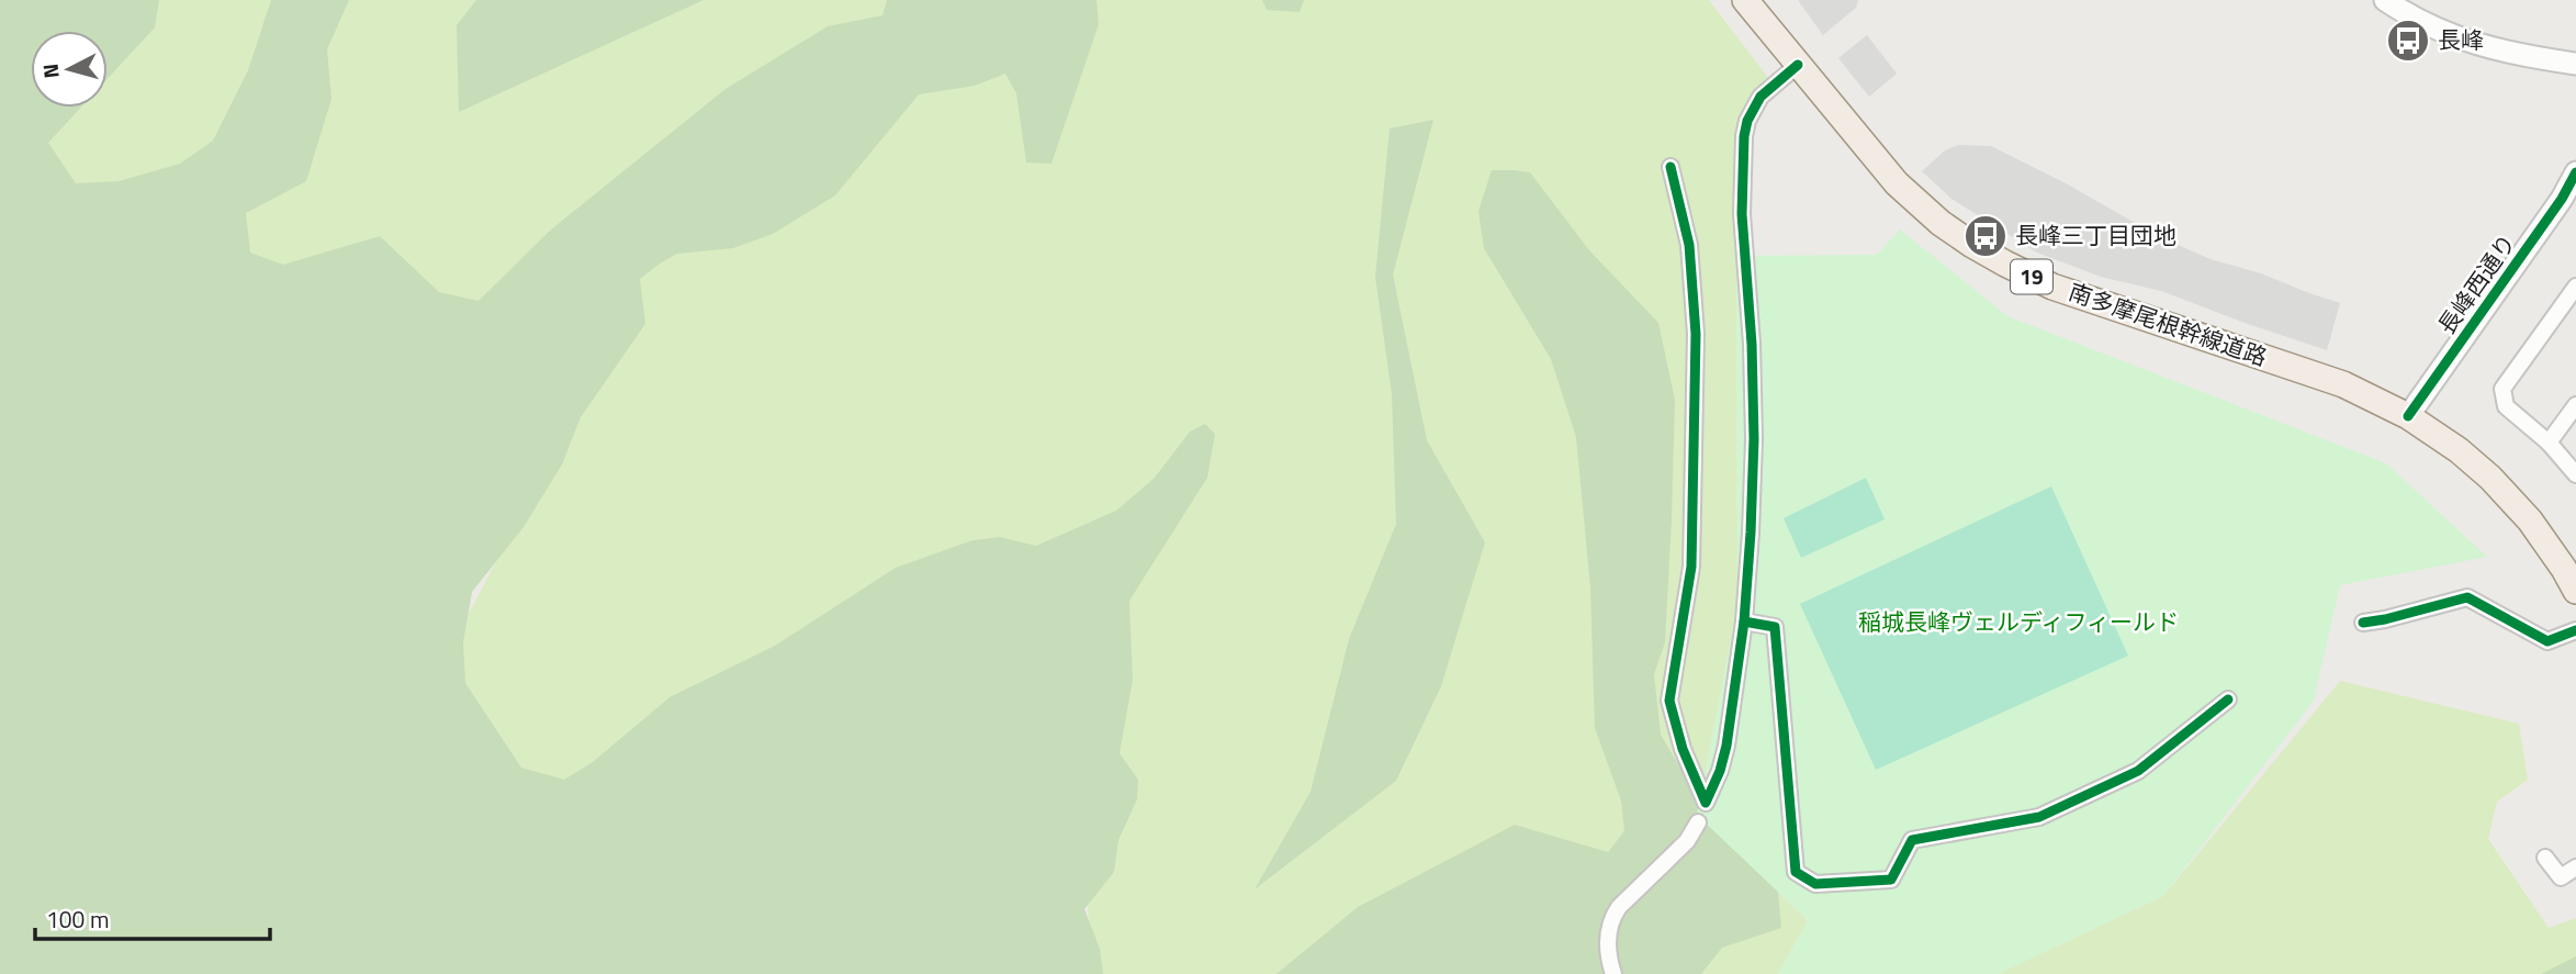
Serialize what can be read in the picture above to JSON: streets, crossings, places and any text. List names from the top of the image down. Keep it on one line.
{"streets":{"main road":["19","南多摩尾根幹線道路"],"street":["長峰西通り"]},"crossings":[["長峰西通り","南多摩尾根幹線道路"]],"parks":["稲城長峰ヴェルディフィールド"],"places":{"bus stop":["長峰","長峰三丁目団地"]},"scale_bar":"100 m","north":"left"}
